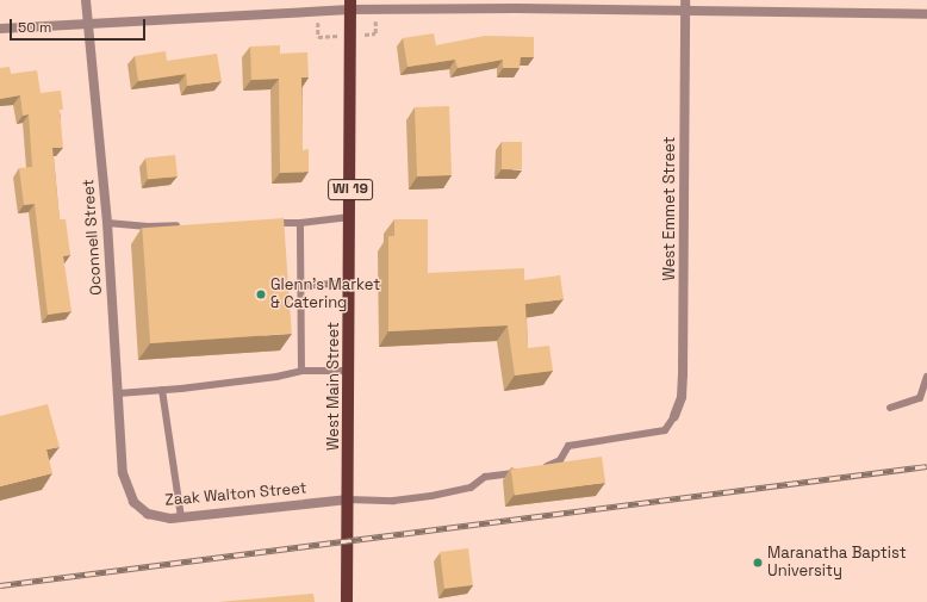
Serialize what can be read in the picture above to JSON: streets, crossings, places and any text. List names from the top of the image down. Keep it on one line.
{"streets":{"main road":["WI 19","West Main Street"],"street":["West Emmet Street","Oconnell Street","Zaak Walton Street"]},"crossings":[["Oconnell Street","Zaak Walton Street"],["West Main Street","Zaak Walton Street"]],"places":["Glenn's Market & Catering","Maranatha Baptist University"],"scale_bar":"50 m"}
